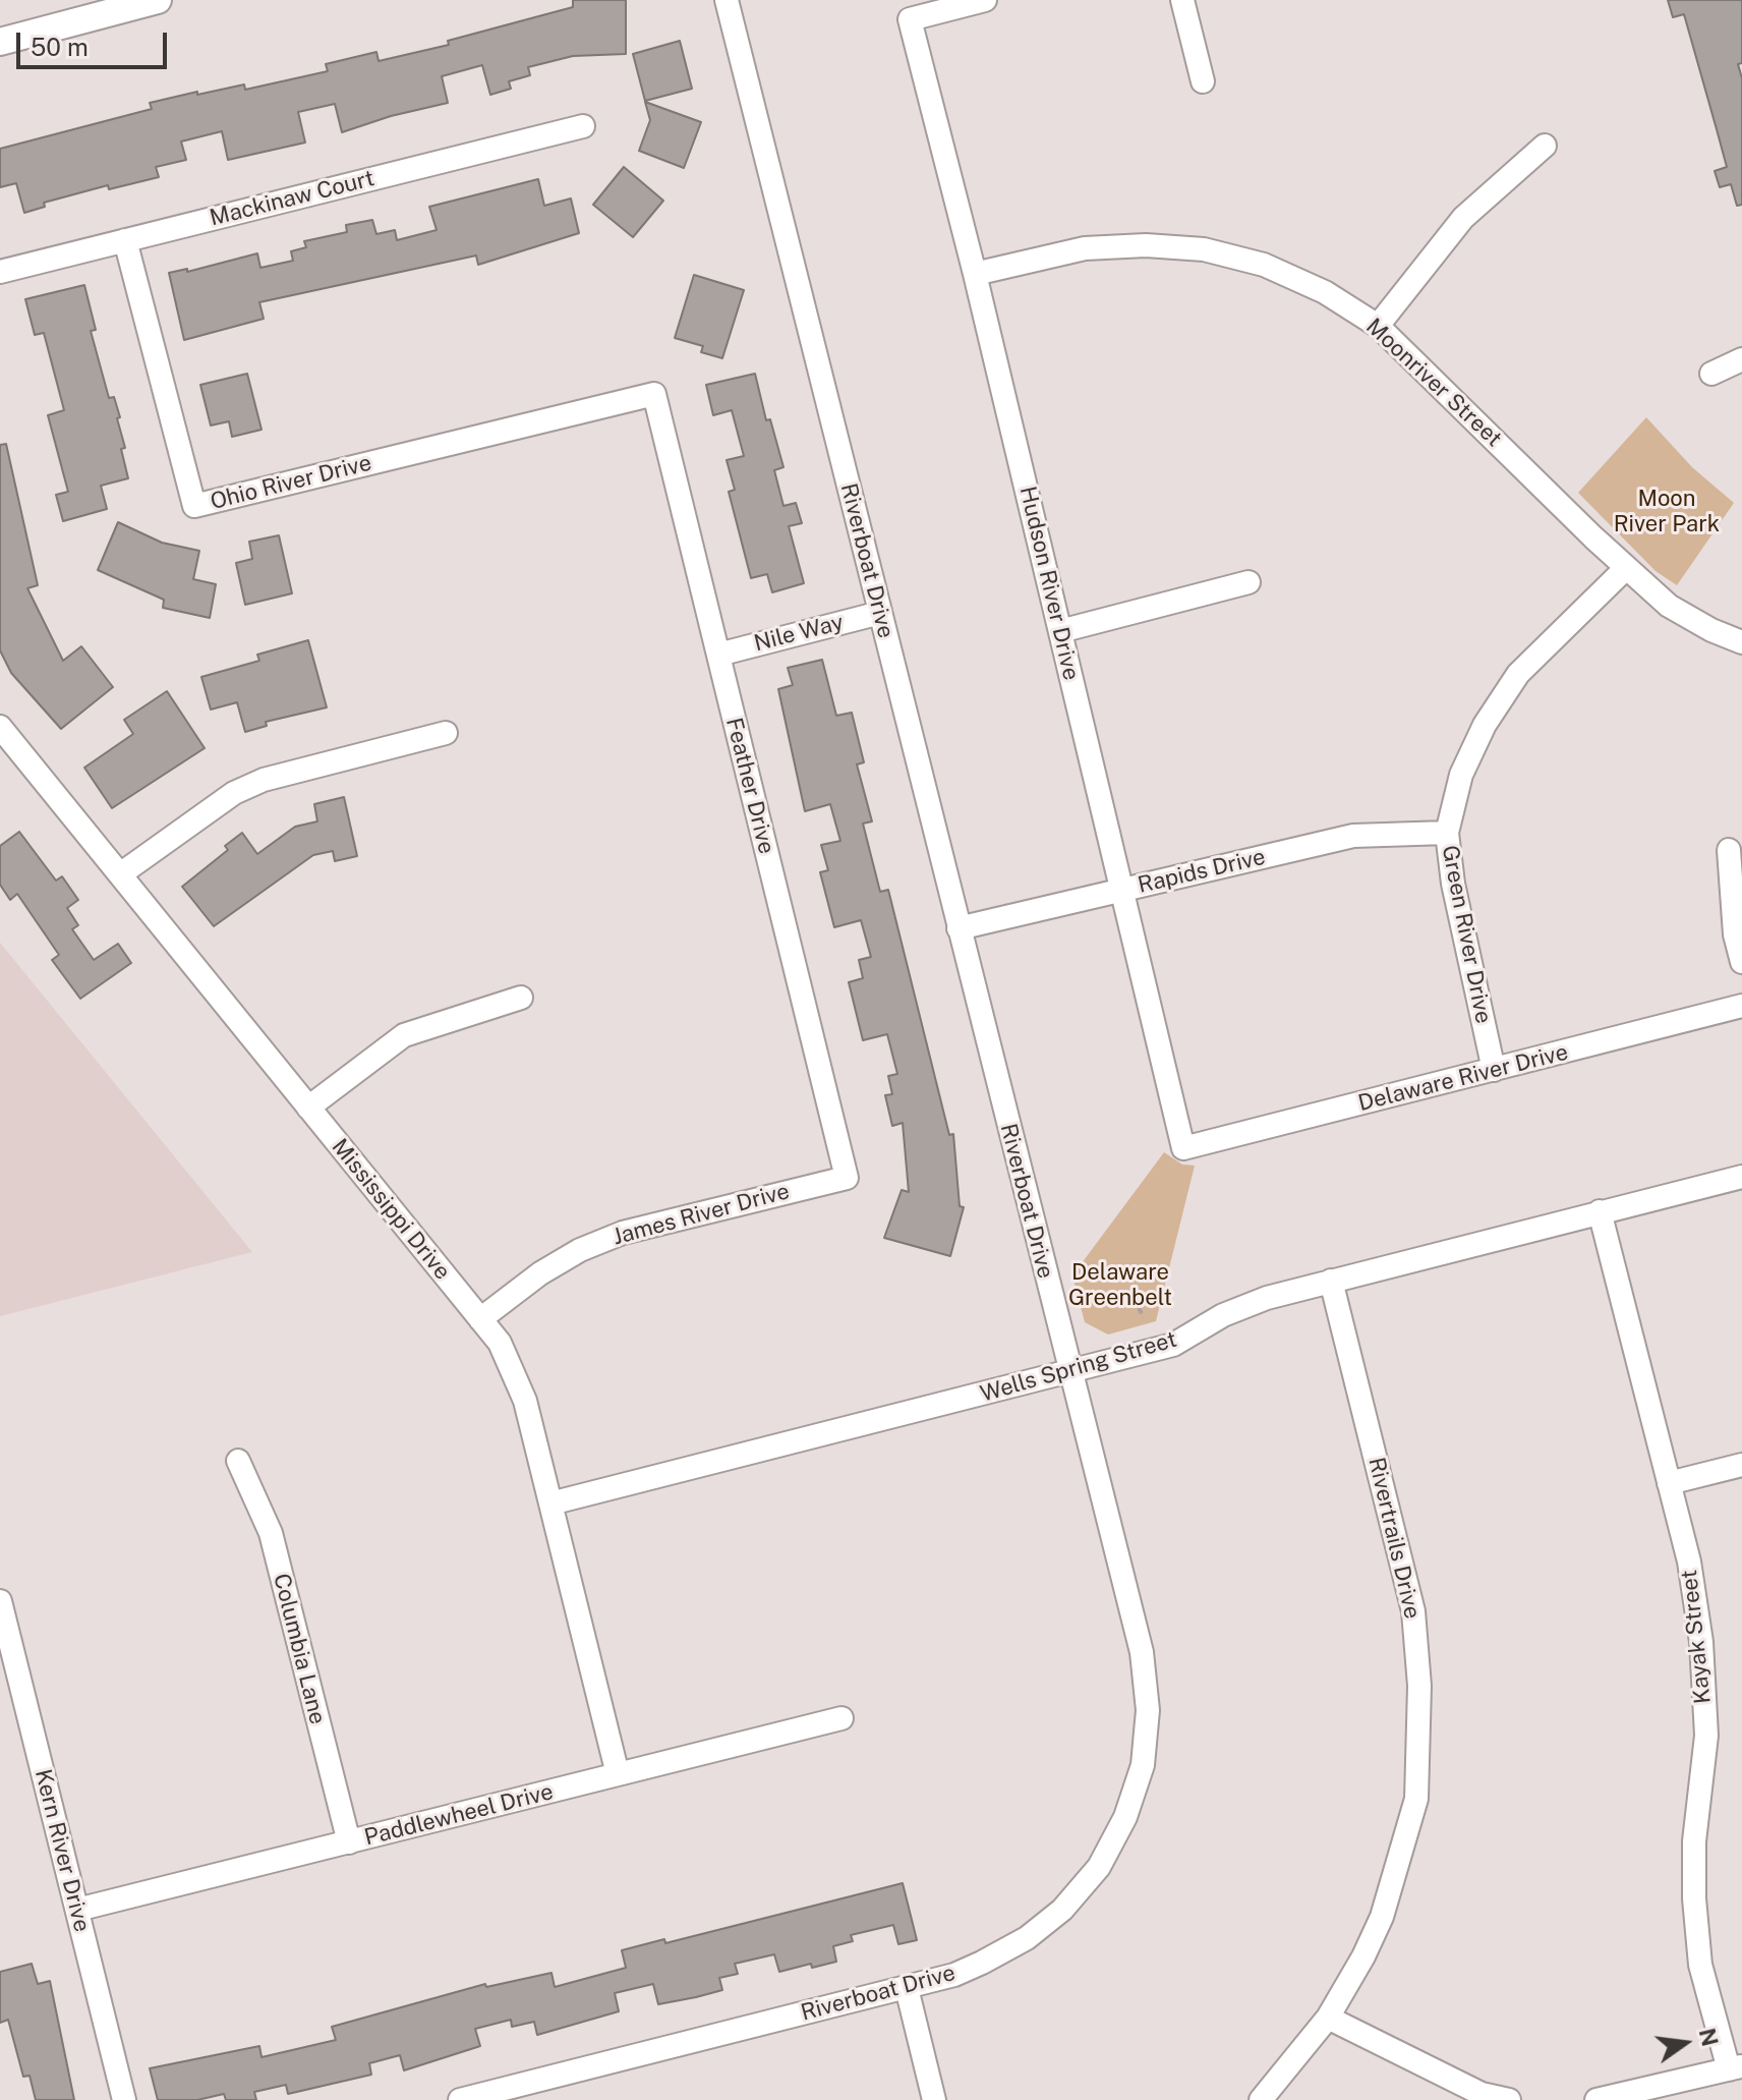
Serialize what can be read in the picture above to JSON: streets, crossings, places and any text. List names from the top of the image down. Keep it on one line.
{"streets":{"street":["Mackinaw Court","Moonriver Street","Ohio River Drive","Riverboat Drive","Hudson River Drive","Nile Way","Feather Drive","Rapids Drive","Green River Drive","Delaware River Drive","Mississippi Drive","James River Drive","Wells Spring Street","Rivertrails Drive","Kayak Street","Columbia Lane","Paddlewheel Drive","Kern River Drive"]},"crossings":[["Mackinaw Court","Ohio River Drive"],["Moonriver Street","Hudson River Drive"],["Moonriver Street","Green River Drive"],["Ohio River Drive","Feather Drive"],["Riverboat Drive","Nile Way"],["Riverboat Drive","Rapids Drive"],["Riverboat Drive","Wells Spring Street"],["Hudson River Drive","Rapids Drive"],["Hudson River Drive","Delaware River Drive"],["Nile Way","Feather Drive"],["Feather Drive","James River Drive"],["Rapids Drive","Green River Drive"],["Green River Drive","Delaware River Drive"],["Mississippi Drive","James River Drive"],["Mississippi Drive","Wells Spring Street"],["Mississippi Drive","Paddlewheel Drive"],["Wells Spring Street","Rivertrails Drive"],["Wells Spring Street","Kayak Street"],["Columbia Lane","Paddlewheel Drive"],["Paddlewheel Drive","Kern River Drive"]],"parks":["Moon River Park","Delaware Greenbelt"],"scale_bar":"50 m","north":"right"}
